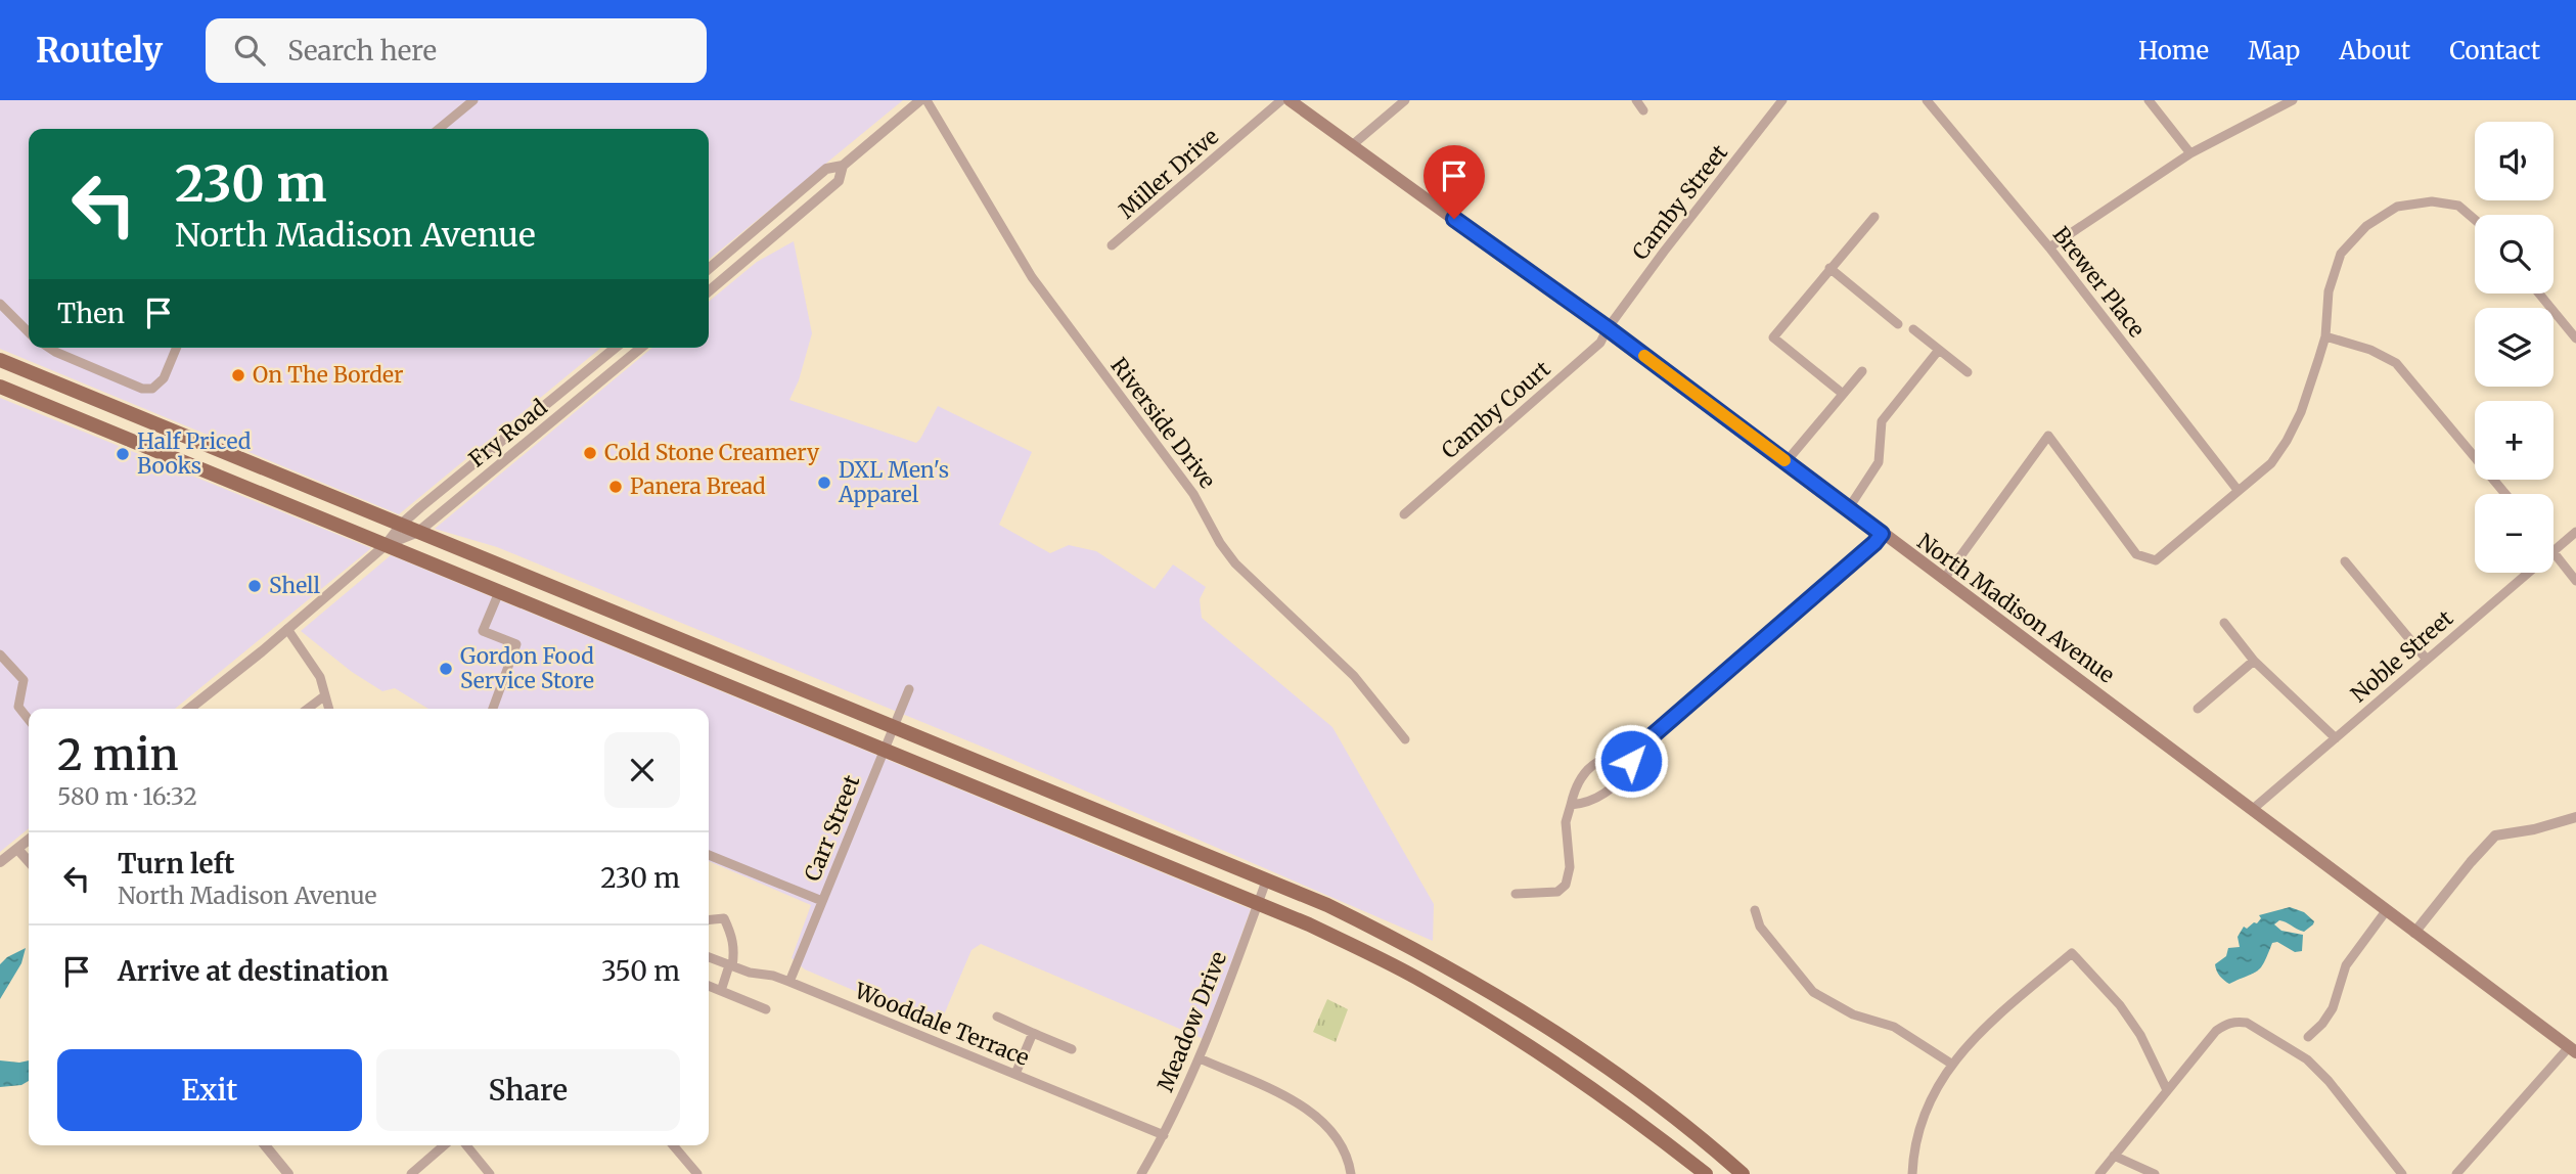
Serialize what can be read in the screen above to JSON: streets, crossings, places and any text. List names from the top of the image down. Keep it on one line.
{"streets":{"main road":["North Madison Avenue"],"street":["Miller Drive","Camby Street","Brewer Place","Camby Court","Riverside Drive","Fry Road","Noble Street","Carr Street","Meadow Drive","Wooddale Terrace"]},"crossings":[["Camby Street","Camby Court"],["Camby Street","North Madison Avenue"],["Camby Court","North Madison Avenue"],["North Madison Avenue","Noble Street"],["Carr Street","Wooddale Terrace"],["Meadow Drive","Wooddale Terrace"]],"places":["On The Border","Cold Stone Creamery","Half Priced Books","DXL Men's Apparel","Panera Bread","Shell","Gordon Food Service Store"],"page":{"header":"Routely","search":"Search here","nav":["Home","Map","About","Contact"],"map_buttons":["+","−"],"turn":["230 m","North Madison Avenue"],"then":"Then","heading":["2 min","580 m · 16:32"],"list":[{"name":"Turn left","note":"North Madison Avenue","value":"230 m"},{"name":"Arrive at destination","value":"350 m"}],"buttons":["Exit","Share"]}}
